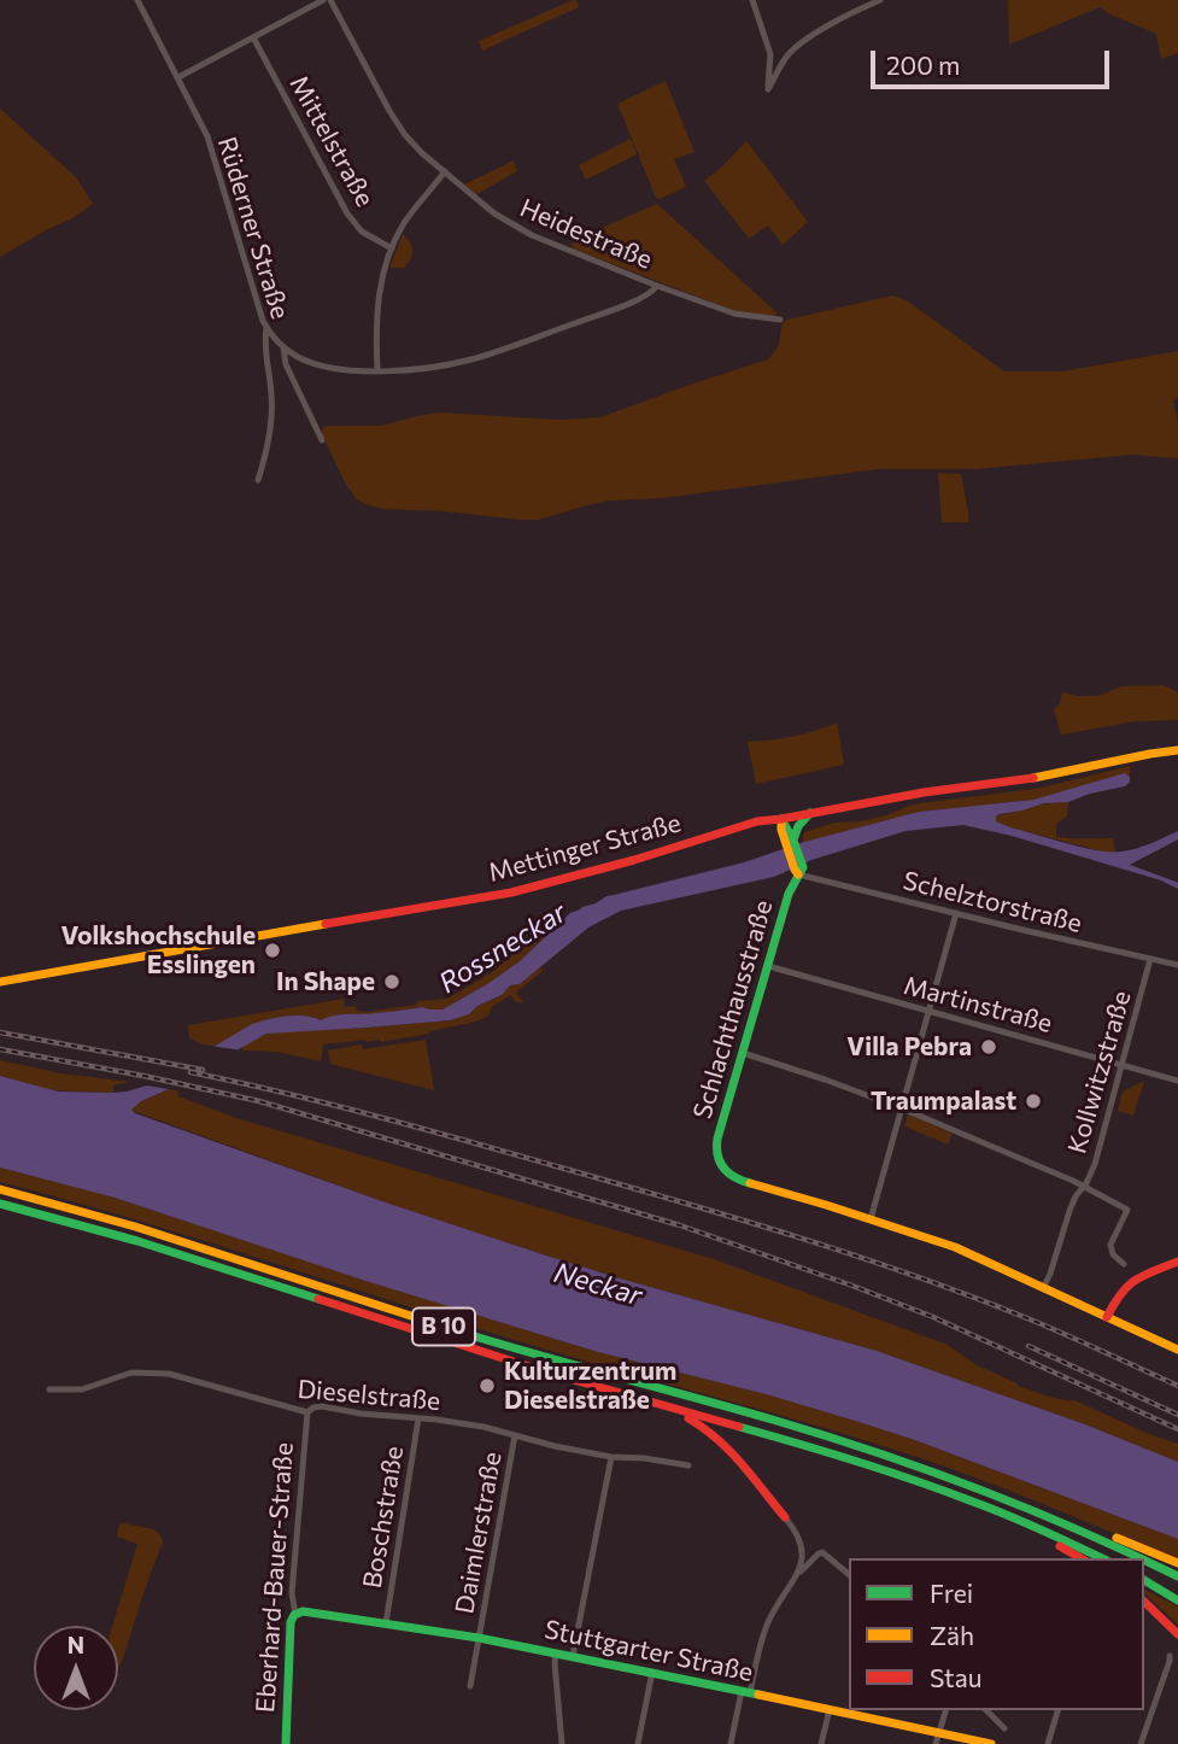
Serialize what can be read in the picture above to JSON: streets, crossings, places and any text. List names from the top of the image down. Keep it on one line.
{"streets":{"main road":["Mettinger Straße","Schlachthausstraße","B 10","Eberhard-Bauer-Straße","Stuttgarter Straße"],"street":["Mittelstraße","Rüderner Straße","Heidestraße","Schelztorstraße","Martinstraße","Kollwitzstraße","Dieselstraße","Boschstraße","Daimlerstraße"]},"crossings":[["Schelztorstraße","Schlachthausstraße"],["Schelztorstraße","Kollwitzstraße"],["Martinstraße","Schlachthausstraße"],["Martinstraße","Kollwitzstraße"],["Dieselstraße","Boschstraße"],["Dieselstraße","Daimlerstraße"],["Dieselstraße","Eberhard-Bauer-Straße"],["Boschstraße","Stuttgarter Straße"],["Daimlerstraße","Stuttgarter Straße"],["Eberhard-Bauer-Straße","Stuttgarter Straße"]],"water":["Rossneckar","Neckar"],"places":["Volkshochschule Esslingen","In Shape","Villa Pebra","Traumpalast","Kulturzentrum Dieselstraße"],"legend":["Frei","Zäh","Stau"],"scale_bar":"200 m","north":"top"}
